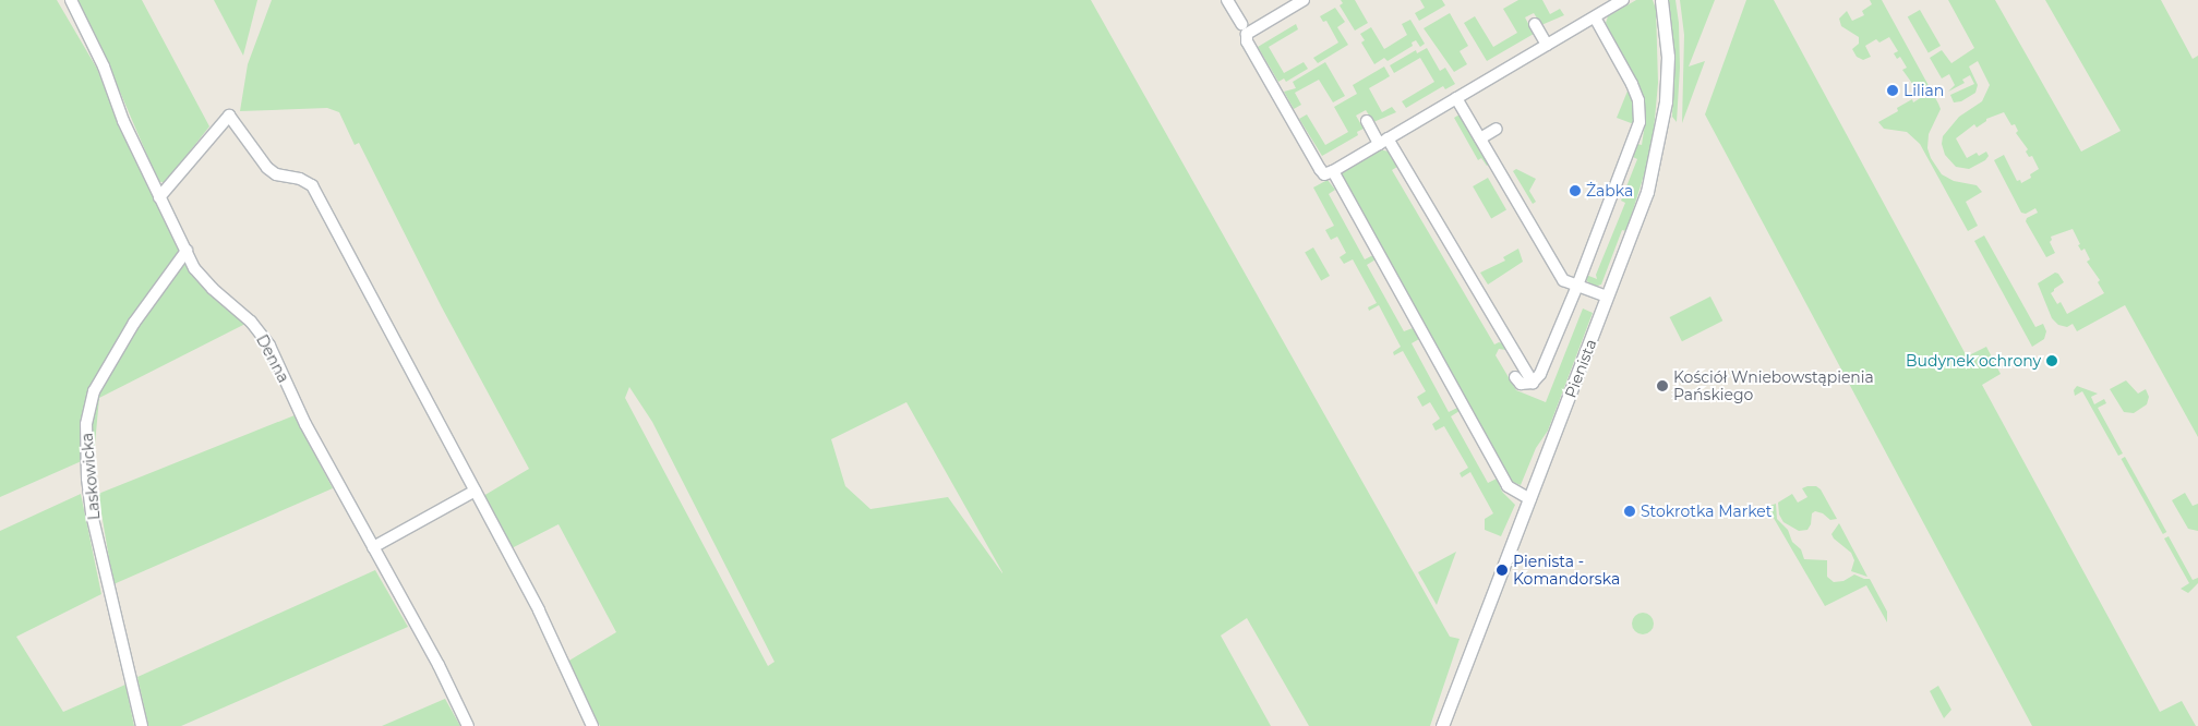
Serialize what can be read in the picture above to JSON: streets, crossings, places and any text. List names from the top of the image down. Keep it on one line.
{"streets":{"street":["Denna","Pienista","Laskowicka"]},"crossings":[["Denna","Laskowicka"]],"places":["Lilian","Żabka","Budynek ochrony","Kościół Wniebowstąpienia Pańskiego","Stokrotka Market","Pienista - Komandorska"]}
